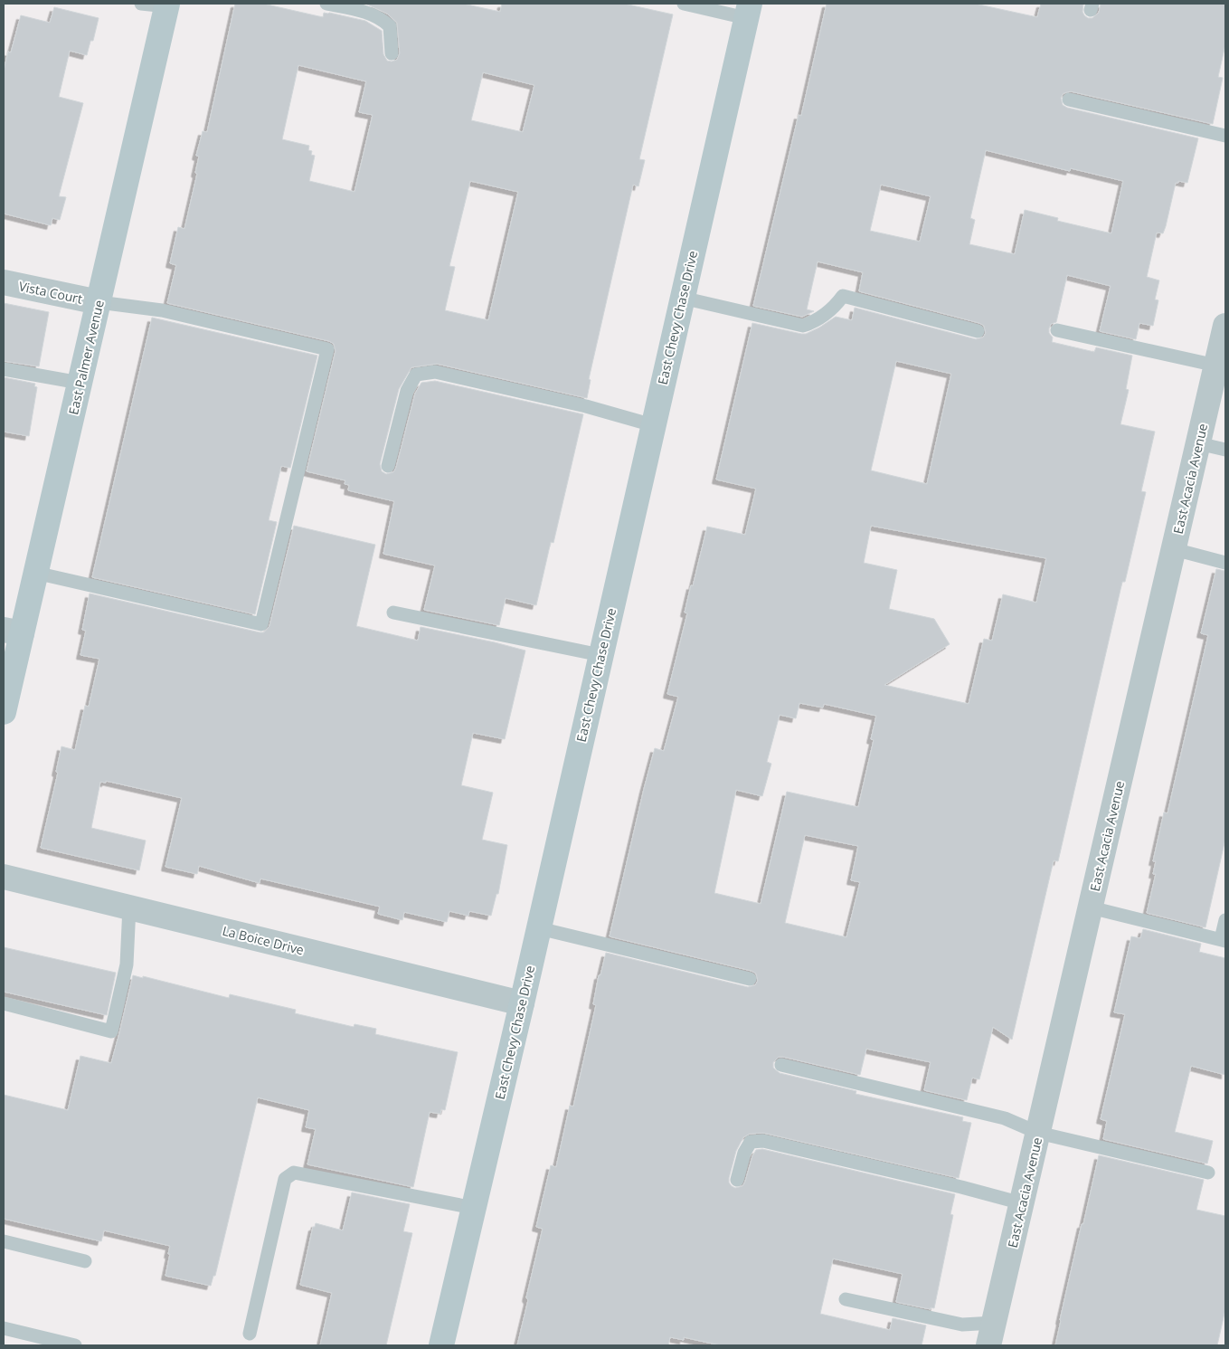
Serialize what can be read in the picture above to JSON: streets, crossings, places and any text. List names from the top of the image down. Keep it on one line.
{"streets":{"main road":["East Chevy Chase Drive","East Palmer Avenue"],"street":["Vista Court","East Acacia Avenue","La Boice Drive"]},"crossings":[["Vista Court","East Palmer Avenue"],["East Chevy Chase Drive","La Boice Drive"]]}
